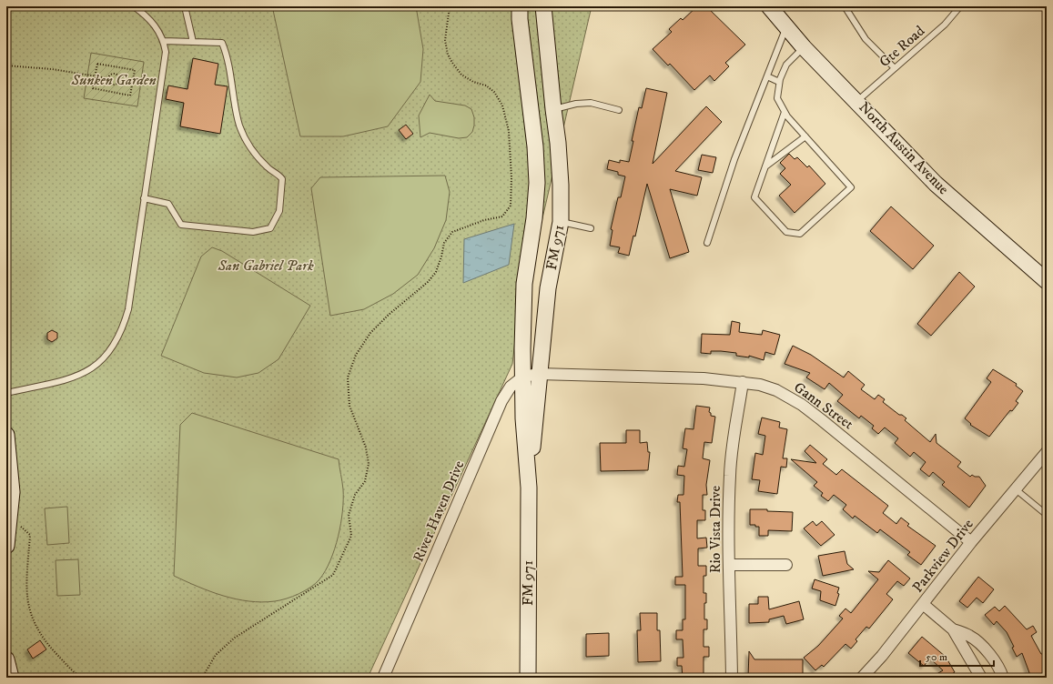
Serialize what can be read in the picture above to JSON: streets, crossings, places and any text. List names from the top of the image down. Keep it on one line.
{"streets":{"main road":["North Austin Avenue","FM 971"],"street":["Gann Street","River Haven Drive","Rio Vista Drive","Parkview Drive"],"lane":["Gte Road"]},"crossings":[["Gte Road","North Austin Avenue"],["FM 971","Gann Street"],["FM 971","River Haven Drive"],["Gann Street","Rio Vista Drive"],["Gann Street","Parkview Drive"]],"parks":["Sunken Garden","San Gabriel Park"],"scale_bar":"50 m"}
